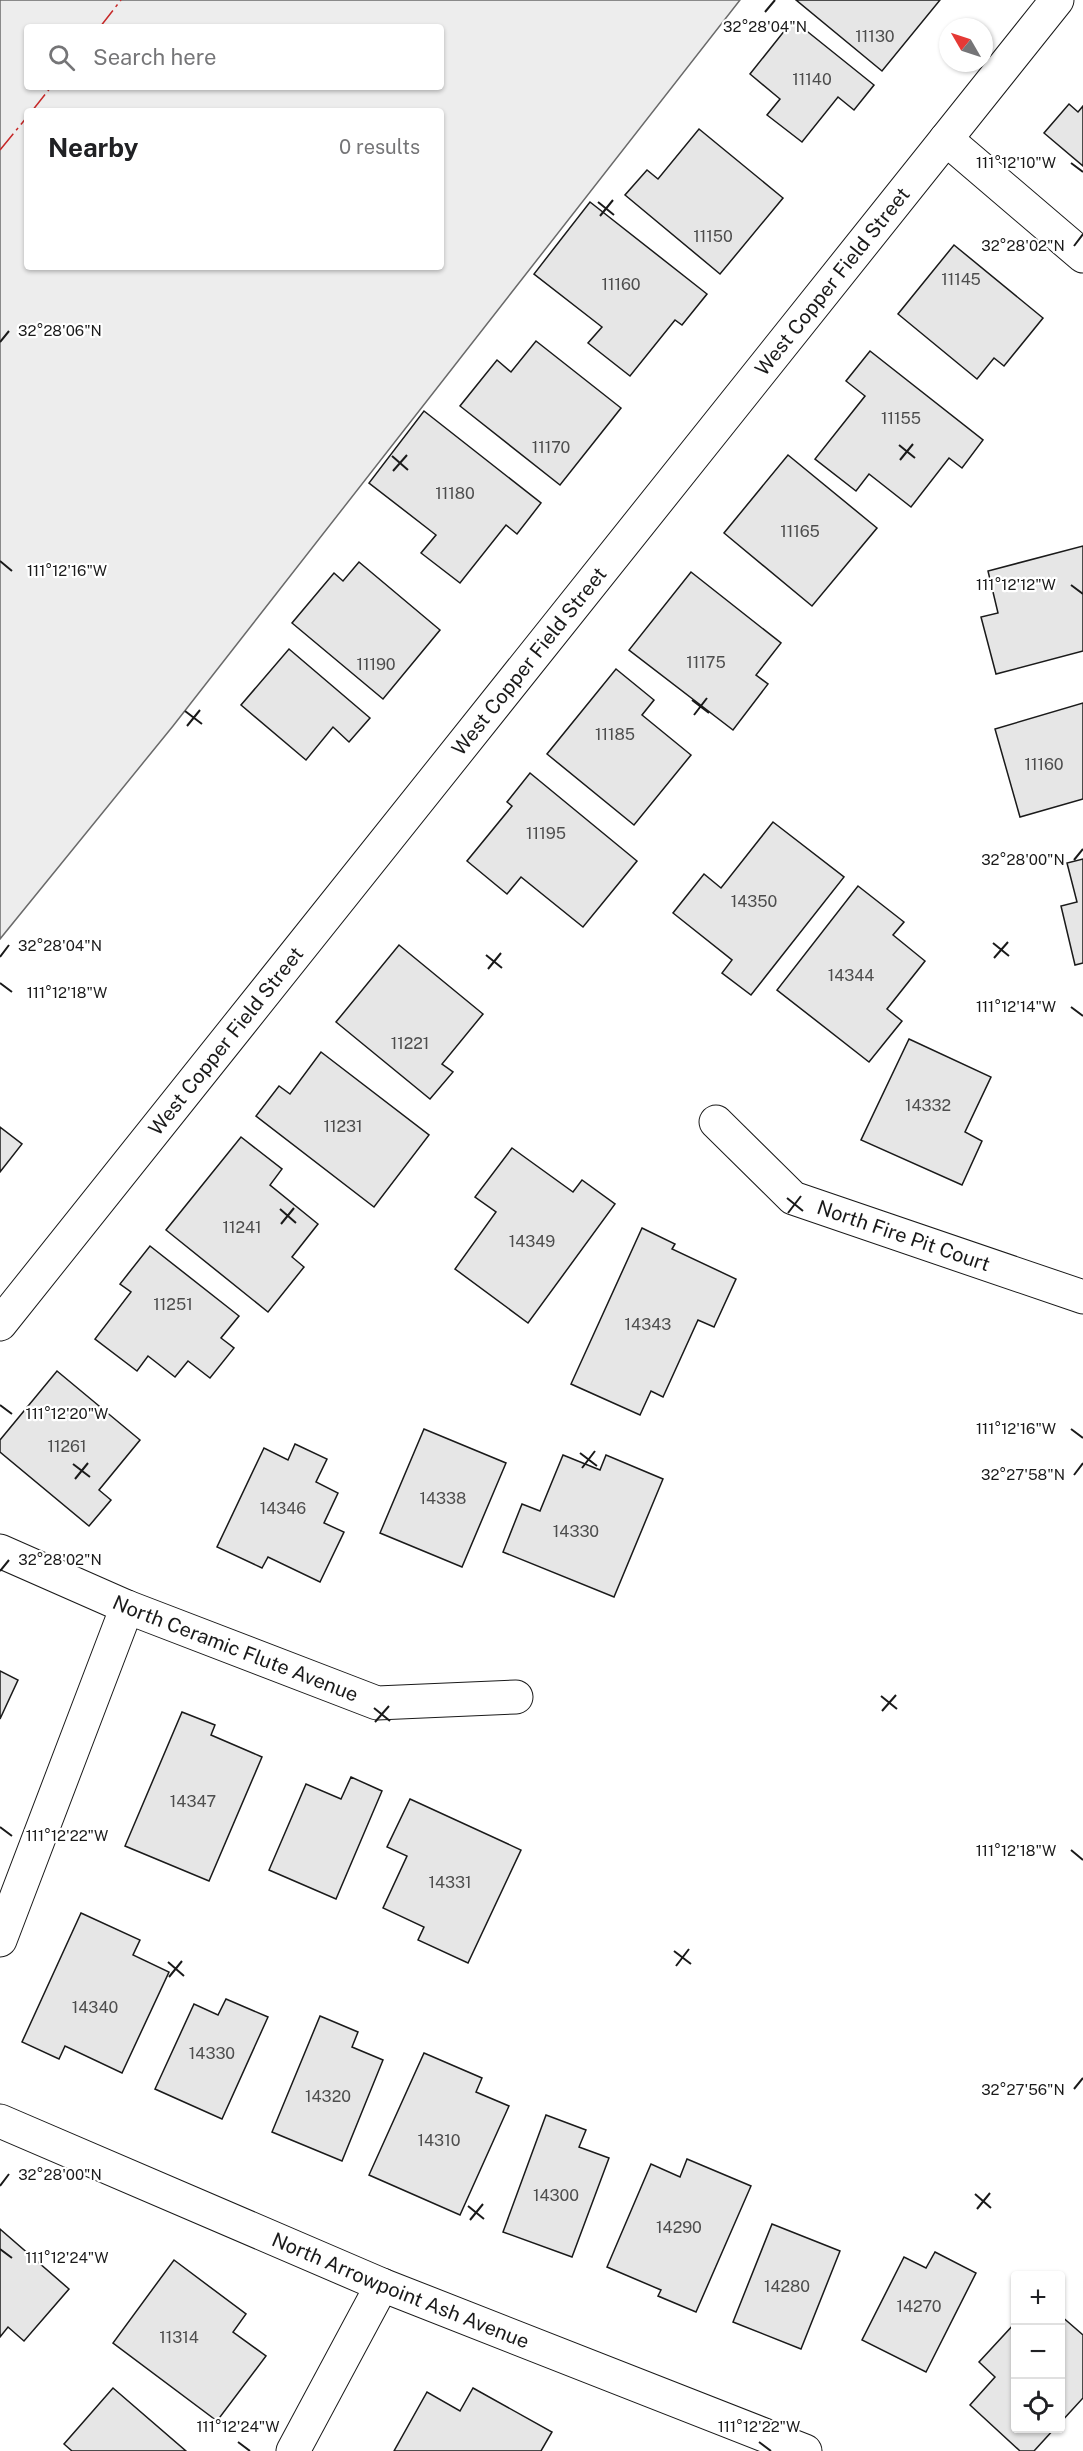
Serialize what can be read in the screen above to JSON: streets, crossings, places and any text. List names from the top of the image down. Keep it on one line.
{"streets":{"street":["West Copper Field Street","North Fire Pit Court","North Ceramic Flute Avenue","North Arrowpoint Ash Avenue"]},"house_numbers":["11130","11140","11150","11145","11160","11155","11170","11180","11165","11175","11190","11185","11160","11195","14350","14344","11221","14332","11231","11241","14349","11251","14343","11261","14338","14346","14330","14347","14331","14340","14330","14320","14310","14300","14290","14280","14270","11314"],"north":"top left","page":{"search":"Search here","heading":["Nearby","0 results"],"map_buttons":["+","−"]},"coordinates":["32°28'04\"N","111°12'10\"W","32°28'02\"N","32°28'06\"N","111°12'16\"W","111°12'12\"W","32°28'00\"N","111°12'18\"W","111°12'14\"W","111°12'20\"W","32°27'58\"N","111°12'22\"W","32°27'56\"N","111°12'24\"W"]}
